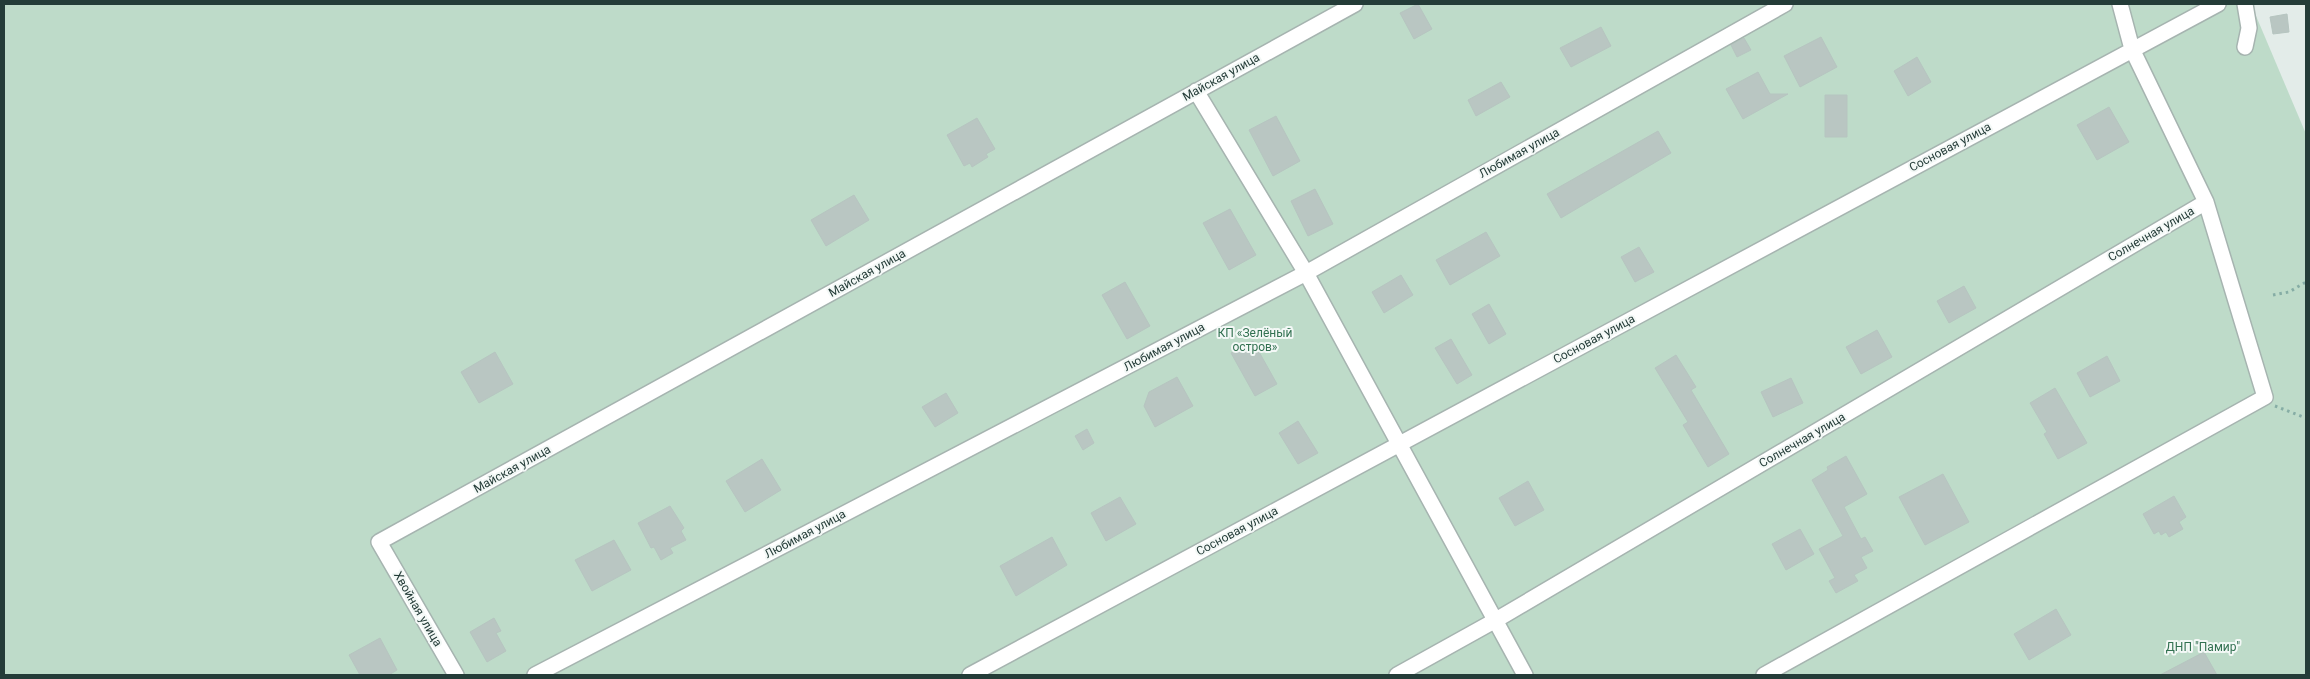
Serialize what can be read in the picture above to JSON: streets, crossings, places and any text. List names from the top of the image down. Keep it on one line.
{"streets":{"street":["Майская улица","Сосновая улица","Любимая улица","Солнечная улица","Хвойная улица"]},"crossings":[["Майская улица","Хвойная улица"]],"parks":["КП «Зелёный остров»","ДНП \"Памир\""]}
